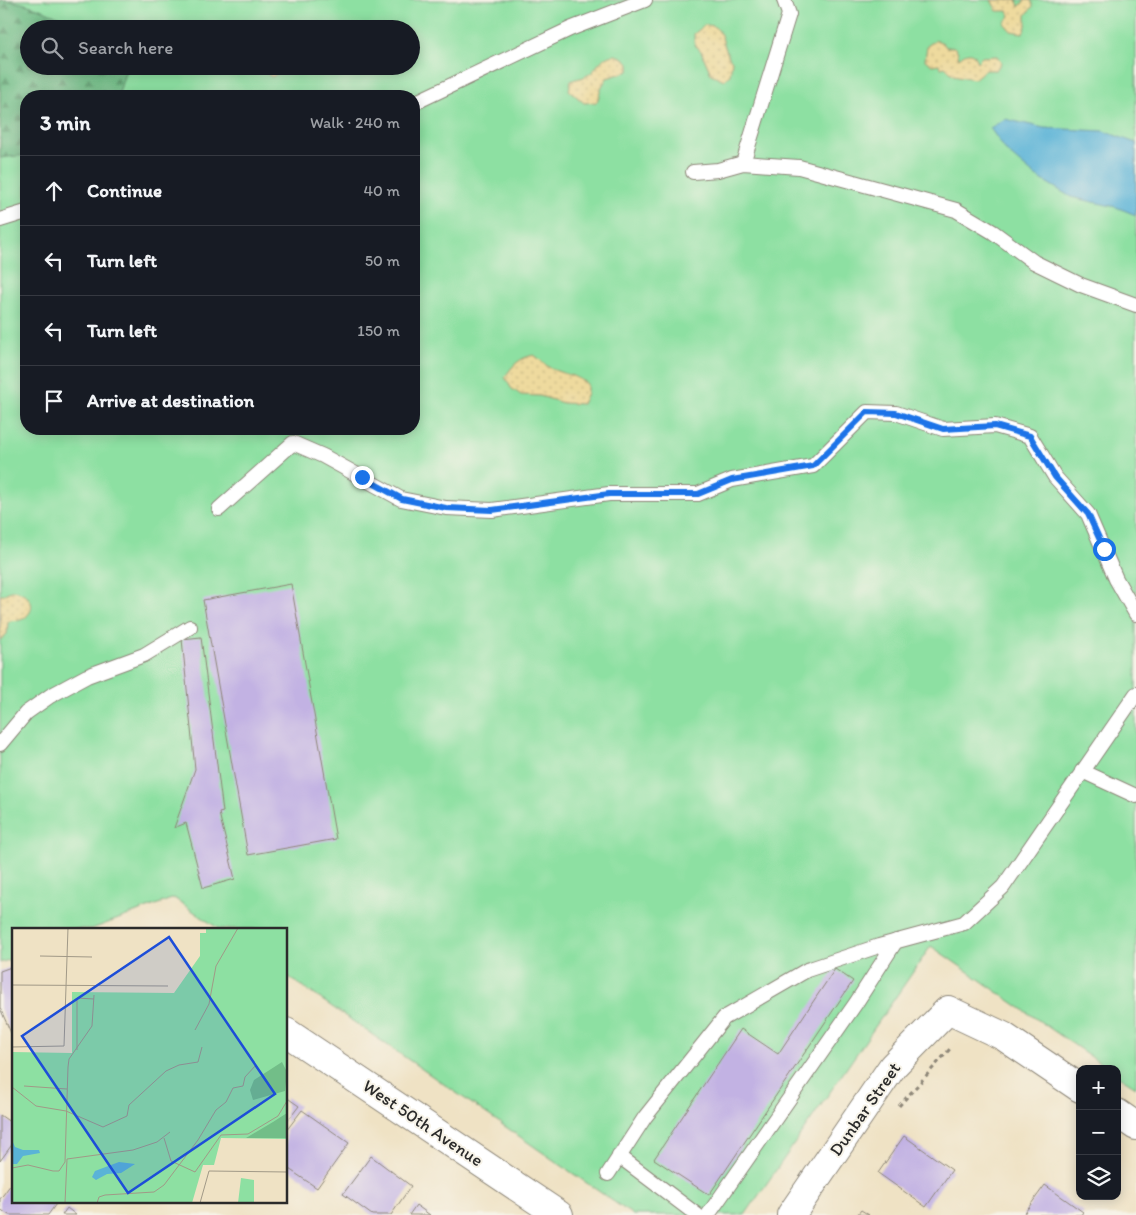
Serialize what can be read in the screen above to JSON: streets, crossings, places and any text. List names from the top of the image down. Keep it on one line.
{"streets":{"street":["Dunbar Street","West 50th Avenue"]},"page":{"search":"Search here","heading":["3 min","Walk · 240 m"],"list":[["Continue","40 m"],["Turn left","50 m"],["Turn left","150 m"],"Arrive at destination"],"map_buttons":["+","−"]}}
